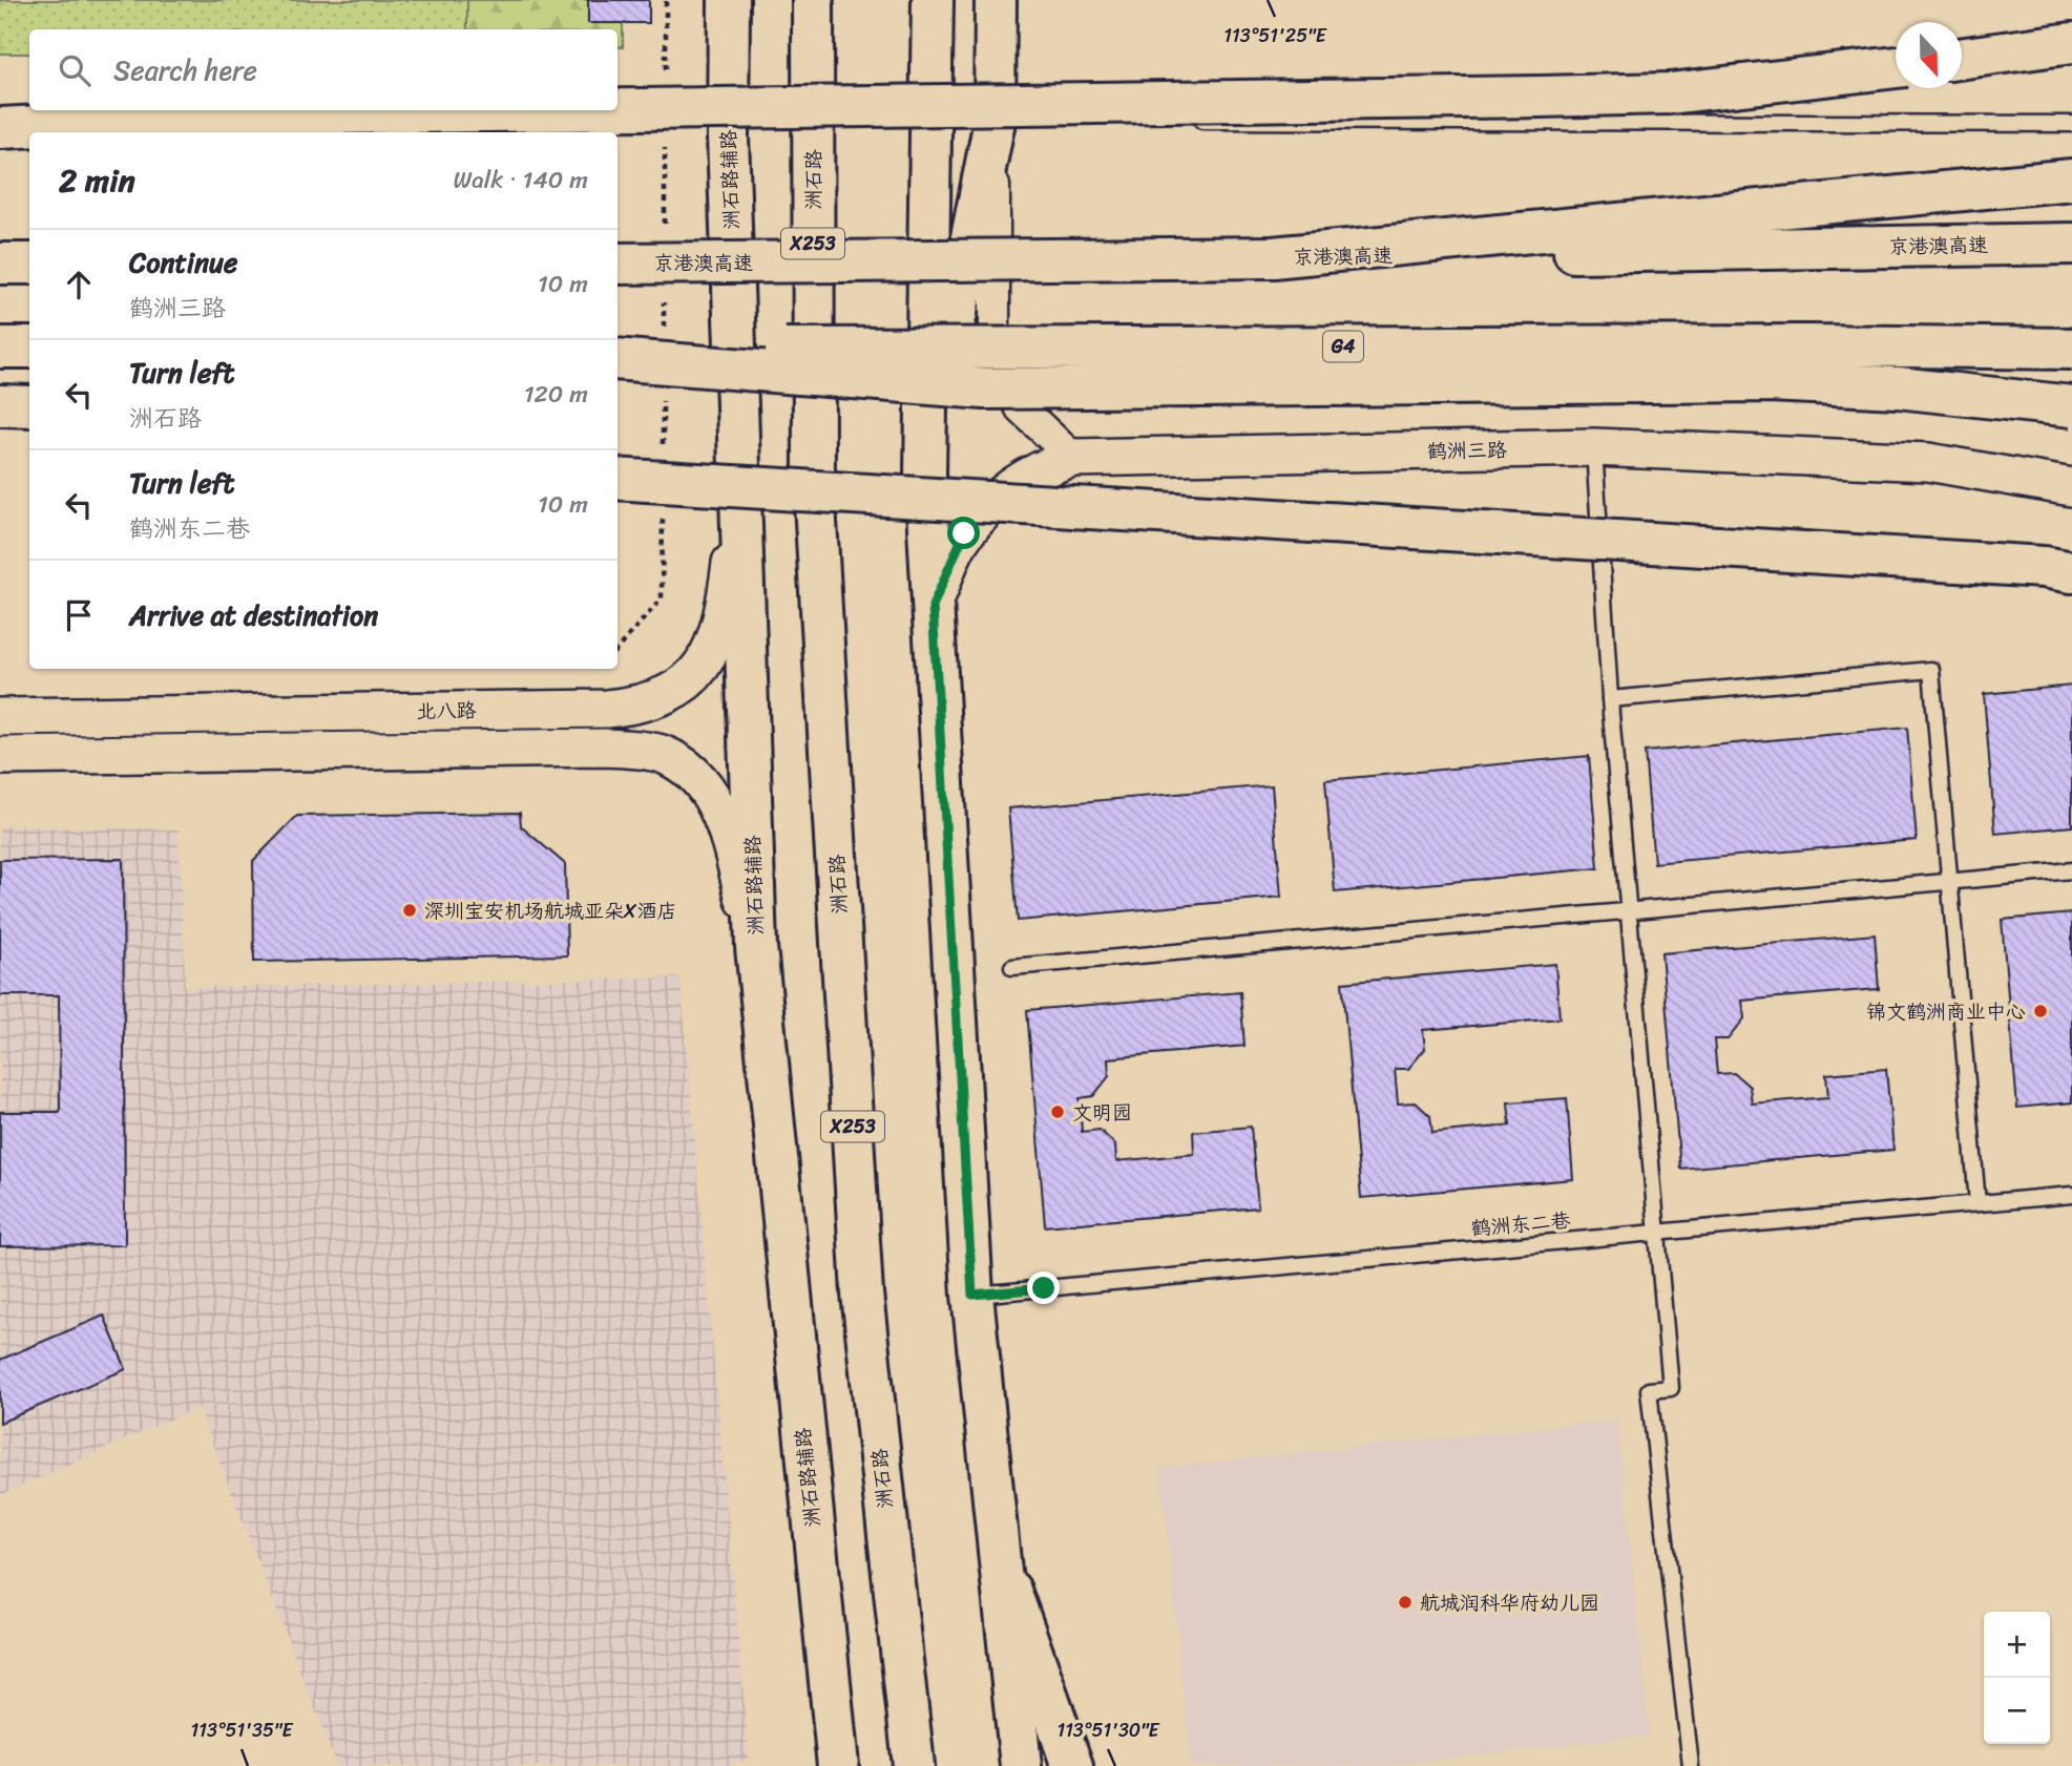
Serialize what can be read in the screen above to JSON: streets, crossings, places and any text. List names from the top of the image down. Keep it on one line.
{"streets":{"main road":["洲石路辅路","洲石路","X253","京港澳高速","G4"],"street":["鹤洲三路","北八路"],"lane":["鹤洲东二巷"]},"crossings":[["洲石路辅路","北八路"]],"places":["深圳宝安机场航城亚朵X酒店","锦文鹤洲商业中心","文明园","航城润科华府幼儿园"],"north":"bottom","page":{"search":"Search here","heading":["2 min","Walk · 140 m"],"list":[["Continue","鹤洲三路","10 m"],["Turn left","洲石路","120 m"],["Turn left","鹤洲东二巷","10 m"],"Arrive at destination"],"map_buttons":["+","−"]},"coordinates":["113°51'25\"E","113°51'35\"E","113°51'30\"E"]}
